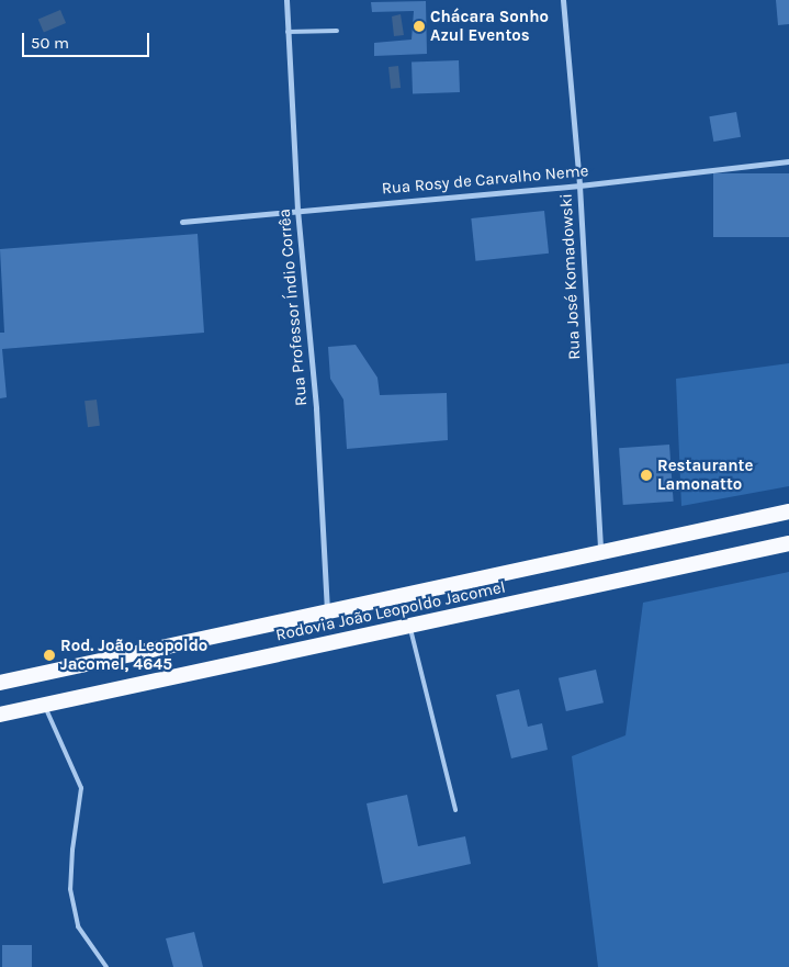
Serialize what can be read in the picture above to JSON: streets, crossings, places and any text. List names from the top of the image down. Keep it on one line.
{"streets":{"highway":["Rodovia João Leopoldo Jacomel"],"street":["Rua Rosy de Carvalho Neme","Rua José Komadowski","Rua Professor Índio Corrêa"]},"crossings":[["Rua Rosy de Carvalho Neme","Rua José Komadowski"],["Rua Rosy de Carvalho Neme","Rua Professor Índio Corrêa"],["Rua José Komadowski","Rodovia João Leopoldo Jacomel"],["Rua Professor Índio Corrêa","Rodovia João Leopoldo Jacomel"]],"places":["Chácara Sonho Azul Eventos","Restaurante Lamonatto","Rod. João Leopoldo Jacomel, 4645"],"scale_bar":"50 m"}
